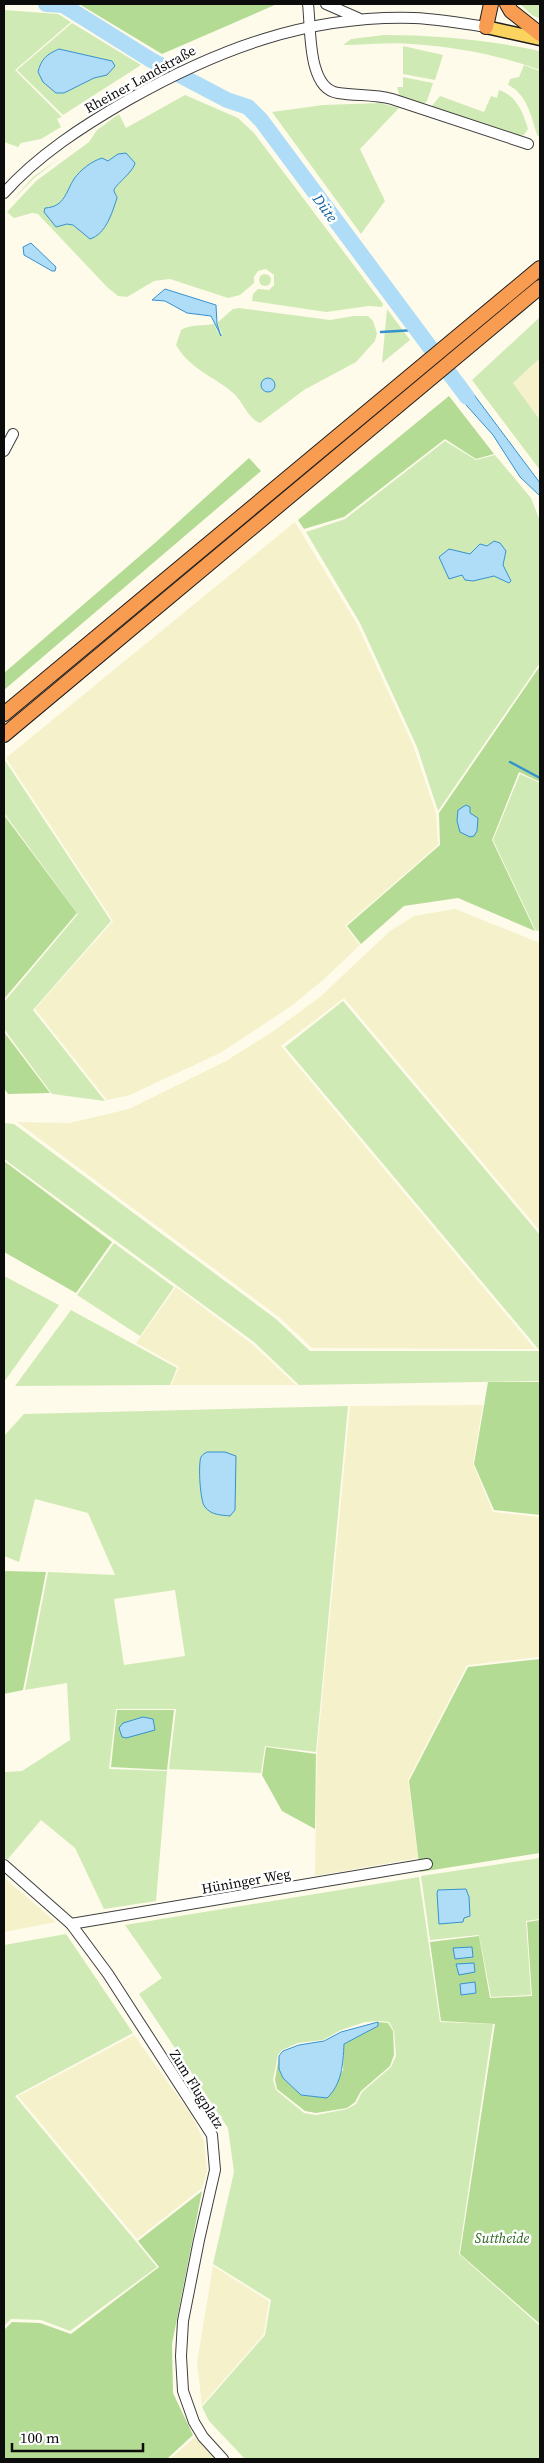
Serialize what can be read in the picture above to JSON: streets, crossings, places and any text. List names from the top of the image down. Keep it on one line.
{"streets":{"main road":["Rheiner Landstraße"],"street":["Hüninger Weg","Zum Flugplatz"]},"crossings":[["Hüninger Weg","Zum Flugplatz"]],"water":["Düte"],"parks":["Suttheide"],"scale_bar":"100 m"}
